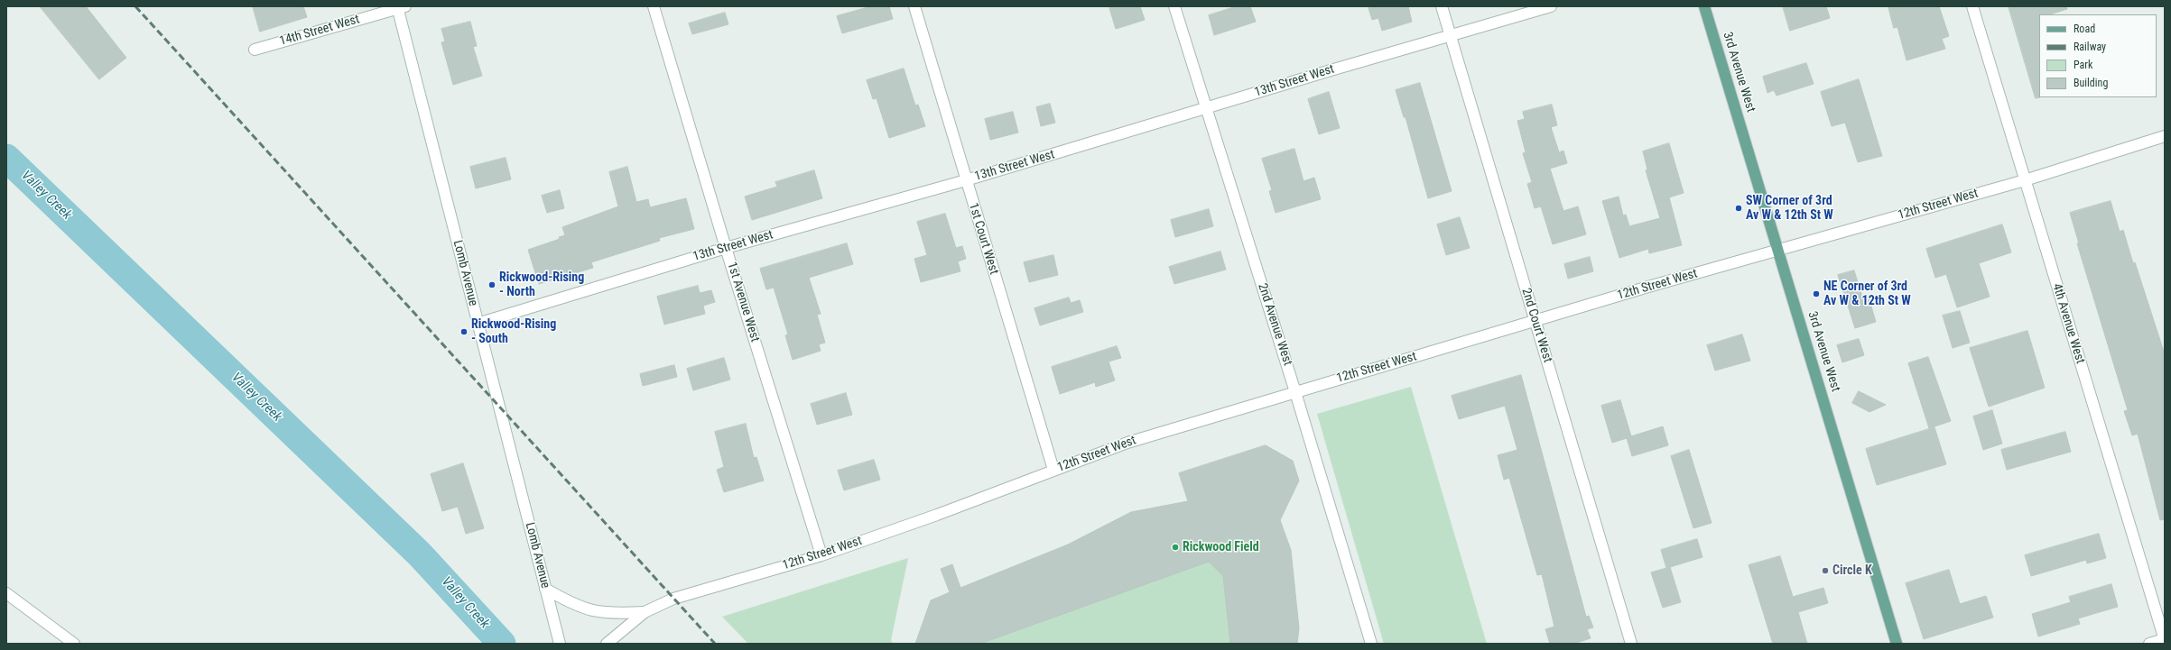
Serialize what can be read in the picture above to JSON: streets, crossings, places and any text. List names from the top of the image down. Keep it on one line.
{"streets":{"main road":["3rd Avenue West"],"street":["14th Street West","13th Street West","12th Street West","1st Court West","Lomb Avenue","1st Avenue West","4th Avenue West","2nd Avenue West","2nd Court West"]},"crossings":[["14th Street West","Lomb Avenue"],["3rd Avenue West","12th Street West"],["13th Street West","1st Court West"],["13th Street West","Lomb Avenue"],["13th Street West","1st Avenue West"],["13th Street West","2nd Avenue West"],["13th Street West","2nd Court West"],["12th Street West","1st Court West"],["12th Street West","1st Avenue West"],["12th Street West","4th Avenue West"],["12th Street West","2nd Avenue West"],["12th Street West","2nd Court West"]],"water":["Valley Creek"],"places":["SW Corner of 3rd Av W & 12th St W","Rickwood-Rising - North","NE Corner of 3rd Av W & 12th St W","Rickwood-Rising - South","Rickwood Field","Circle K"],"legend":["Road","Railway","Park","Building"]}
